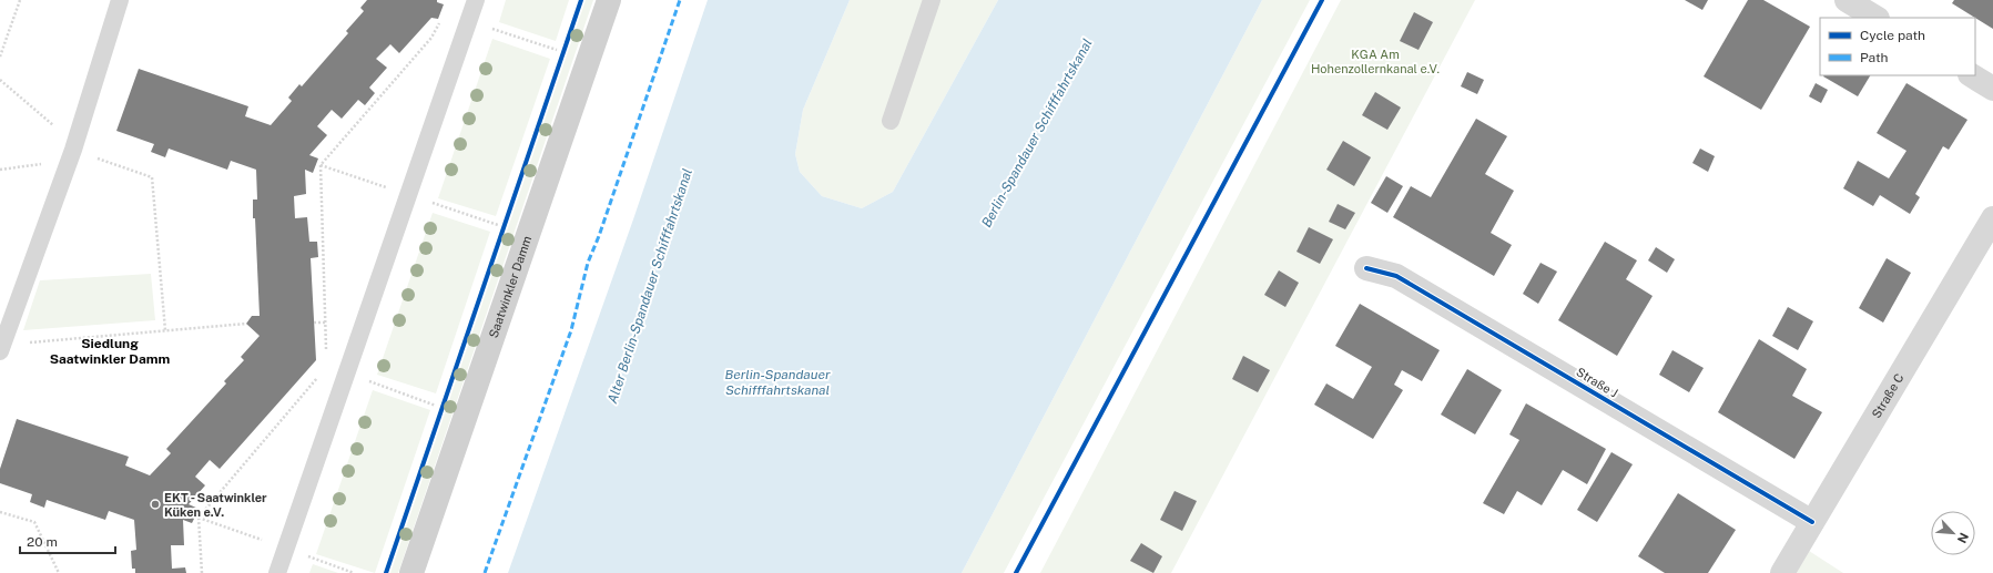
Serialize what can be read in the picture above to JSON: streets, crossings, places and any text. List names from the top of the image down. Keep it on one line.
{"streets":{"main road":["Saatwinkler Damm"],"street":["Straße J","Straße C"]},"crossings":[["Straße J","Straße C"]],"districts":["Siedlung Saatwinkler Damm"],"water":["Berlin-Spandauer Schifffahrtskanal","Alter Berlin-Spandauer Schifffahrtskanal"],"parks":["KGA Am Hohenzollernkanal e.V."],"places":["EKT - Saatwinkler Küken e.V."],"legend":["Cycle path","Path"],"scale_bar":"20 m","north":"bottom right"}
